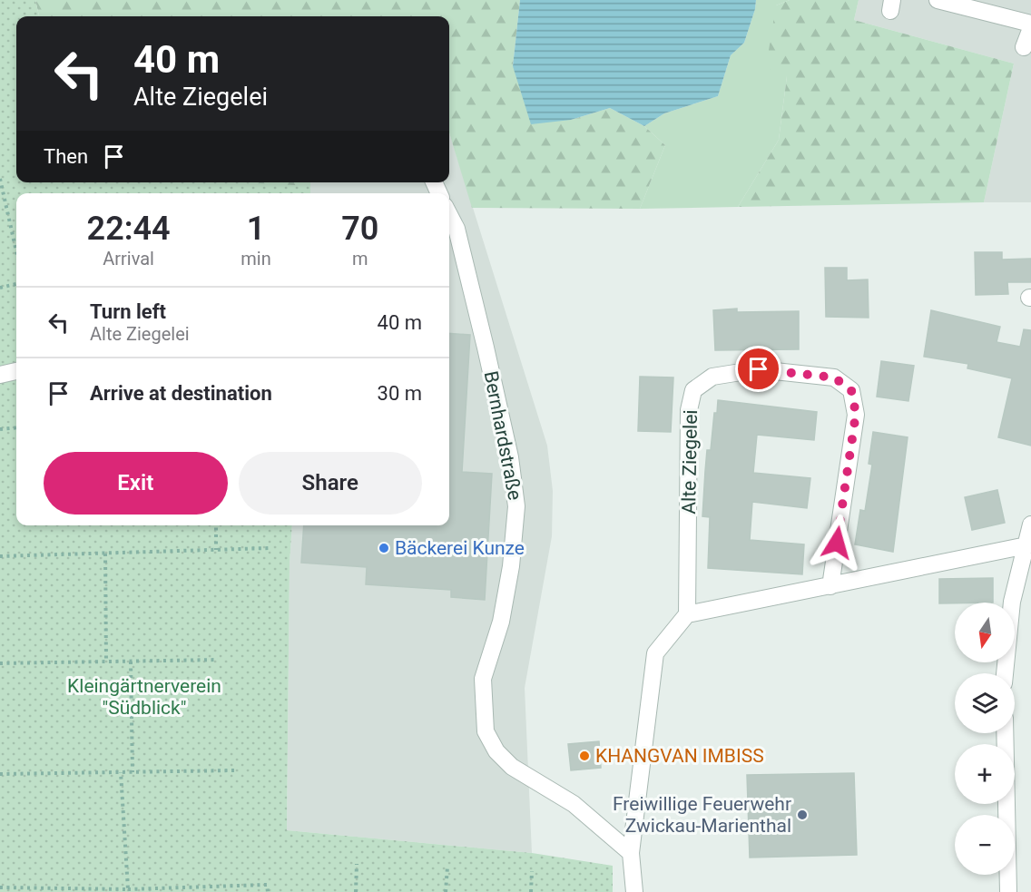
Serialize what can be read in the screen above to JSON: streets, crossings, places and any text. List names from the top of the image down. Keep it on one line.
{"streets":{"street":["Bernhardstraße","Alte Ziegelei"]},"parks":["Kleingärtnerverein \"Südblick\""],"places":["Bäckerei Kunze","KHANGVAN IMBISS","Freiwillige Feuerwehr Zwickau-Marienthal"],"north":"bottom","page":{"turn":["40 m","Alte Ziegelei"],"then":"Then","eta":["22:44","Arrival","1","min","70","m"],"list":[{"name":"Turn left","note":"Alte Ziegelei","value":"40 m"},{"name":"Arrive at destination","value":"30 m"}],"buttons":["Exit","Share"],"map_buttons":["+","−"]}}
